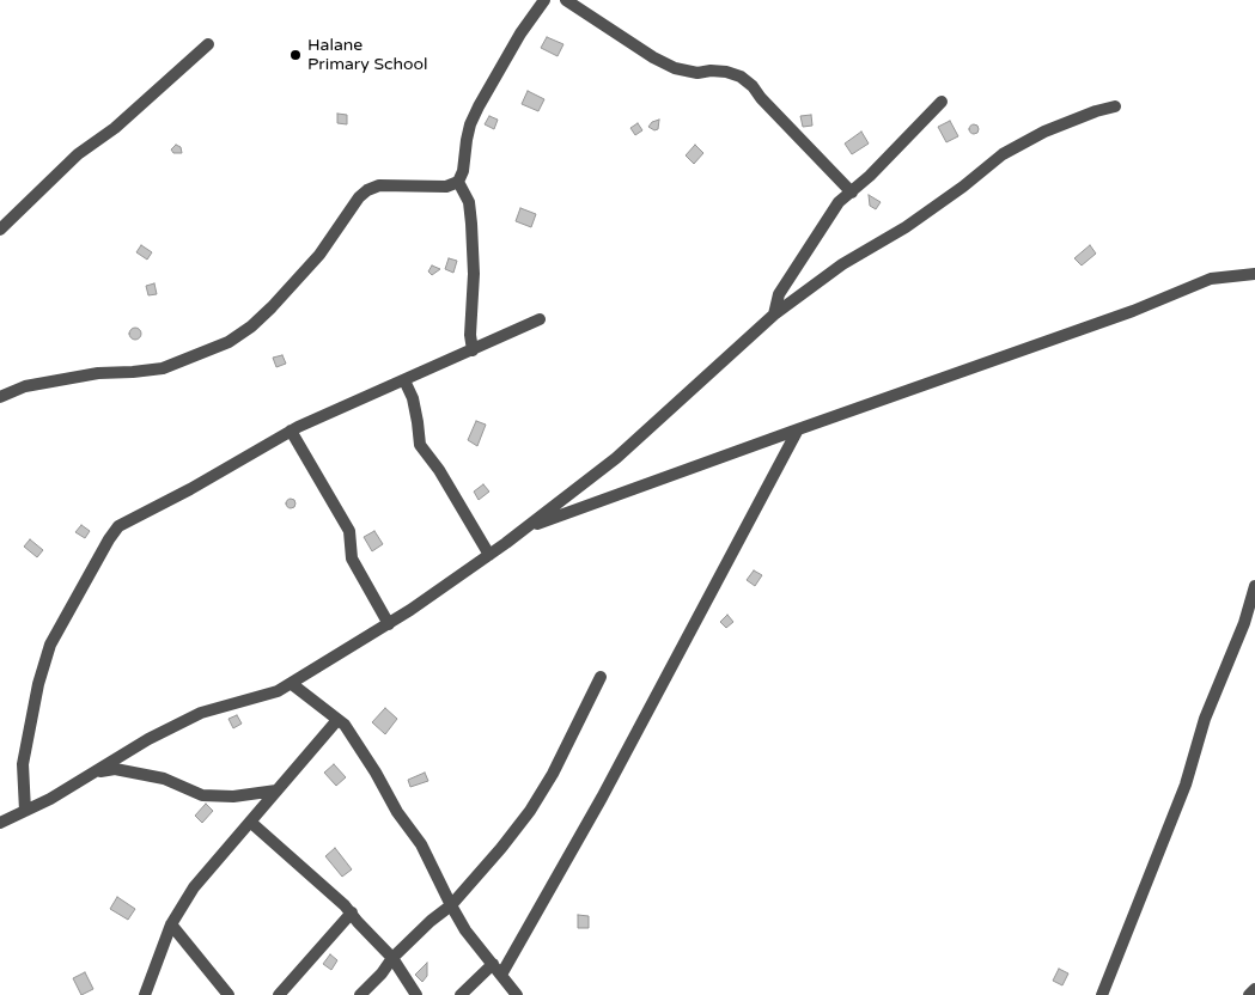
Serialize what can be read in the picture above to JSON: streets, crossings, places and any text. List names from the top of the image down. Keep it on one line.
{"places":["Halane Primary School"]}
